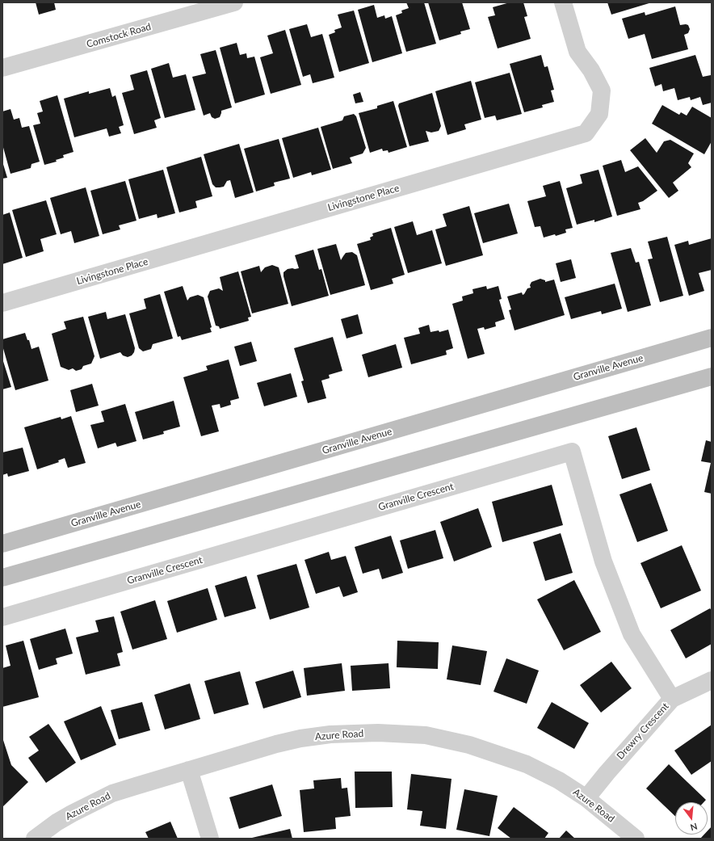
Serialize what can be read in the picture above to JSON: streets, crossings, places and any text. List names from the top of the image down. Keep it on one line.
{"streets":{"main road":["Granville Avenue"],"street":["Comstock Road","Livingstone Place","Granville Crescent","Drewry Crescent","Azure Road"]},"crossings":[["Granville Crescent","Drewry Crescent"],["Drewry Crescent","Azure Road"]],"north":"bottom"}
